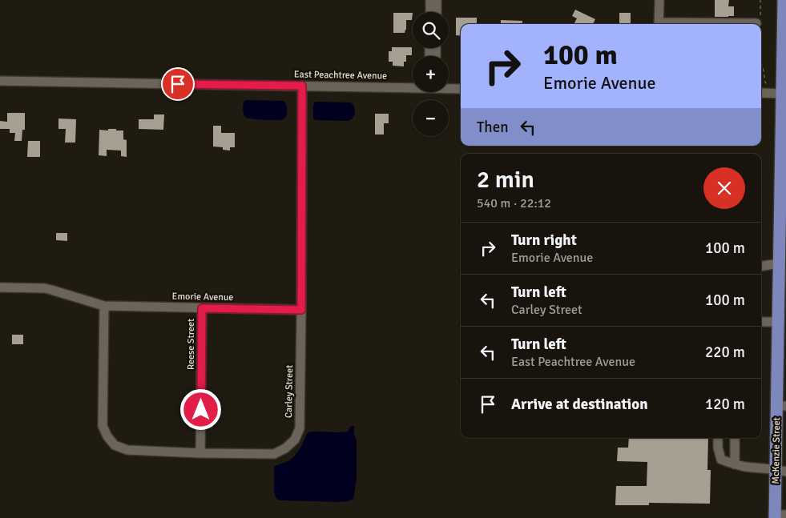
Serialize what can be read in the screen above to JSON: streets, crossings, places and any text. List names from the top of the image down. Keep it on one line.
{"streets":{"main road":["McKenzie Street"],"street":["East Peachtree Avenue","Emorie Avenue","Reese Street","Carley Street"]},"crossings":[["East Peachtree Avenue","Carley Street"],["Emorie Avenue","Reese Street"],["Emorie Avenue","Carley Street"],["Reese Street","Carley Street"]],"page":{"map_buttons":["+","−"],"turn":["100 m","Emorie Avenue"],"then":"Then","heading":["2 min","540 m · 22:12"],"list":[{"name":"Turn right","note":"Emorie Avenue","value":"100 m"},{"name":"Turn left","note":"Carley Street","value":"100 m"},{"name":"Turn left","note":"East Peachtree Avenue","value":"220 m"},{"name":"Arrive at destination","value":"120 m"}]}}
